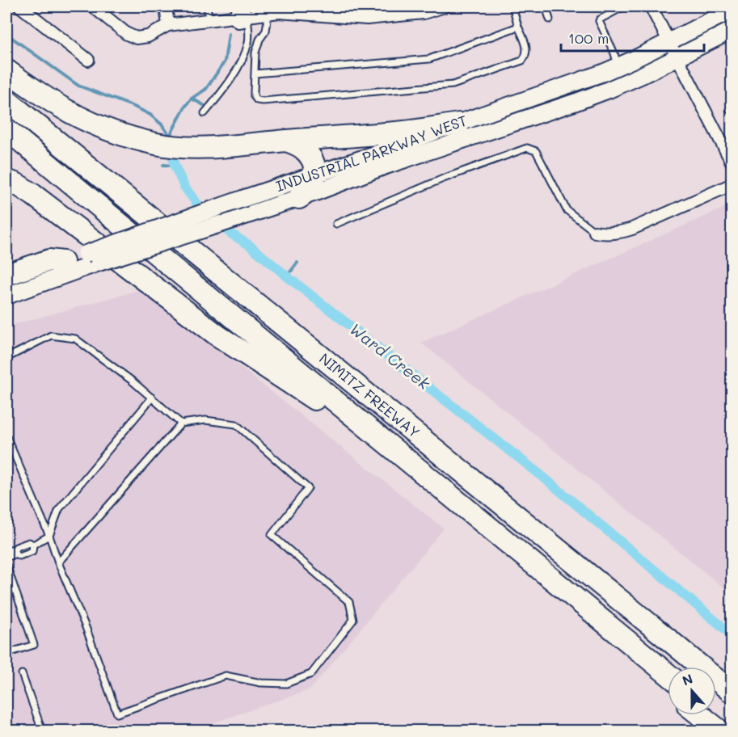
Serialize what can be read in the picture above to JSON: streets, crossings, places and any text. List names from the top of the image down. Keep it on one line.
{"streets":{"highway":["NIMITZ FREEWAY"],"main road":["INDUSTRIAL PARKWAY WEST"]},"water":["Ward Creek"],"scale_bar":"100 m","north":"top"}
